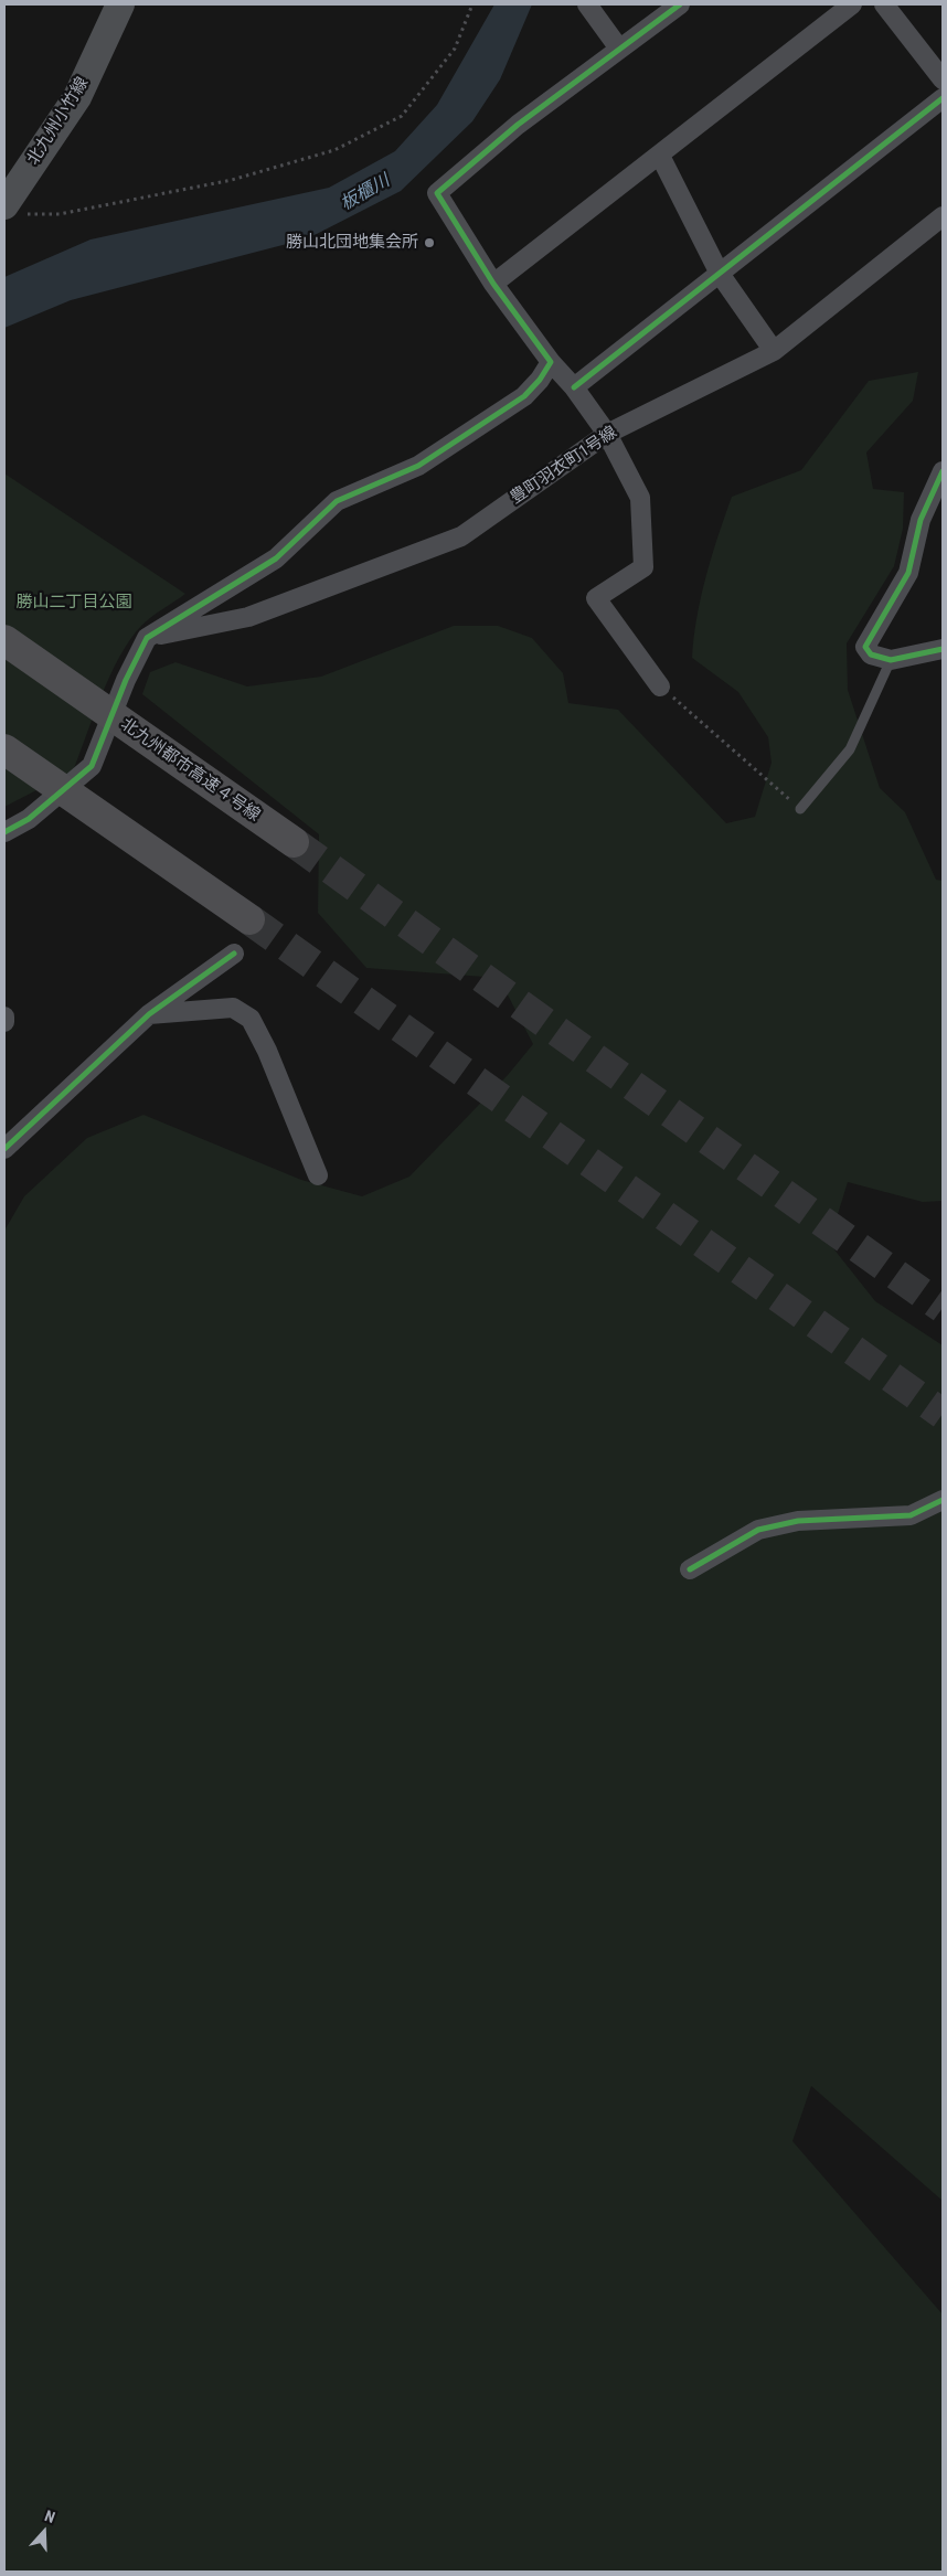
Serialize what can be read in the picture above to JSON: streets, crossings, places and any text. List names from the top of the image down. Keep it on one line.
{"streets":{"highway":["北九州都市高速４号線"],"main road":["北九州小竹線"],"street":["豊町羽衣町1号線"]},"water":["板櫃川"],"parks":["勝山二丁目公園"],"places":["勝山北団地集会所"],"north":"top"}
